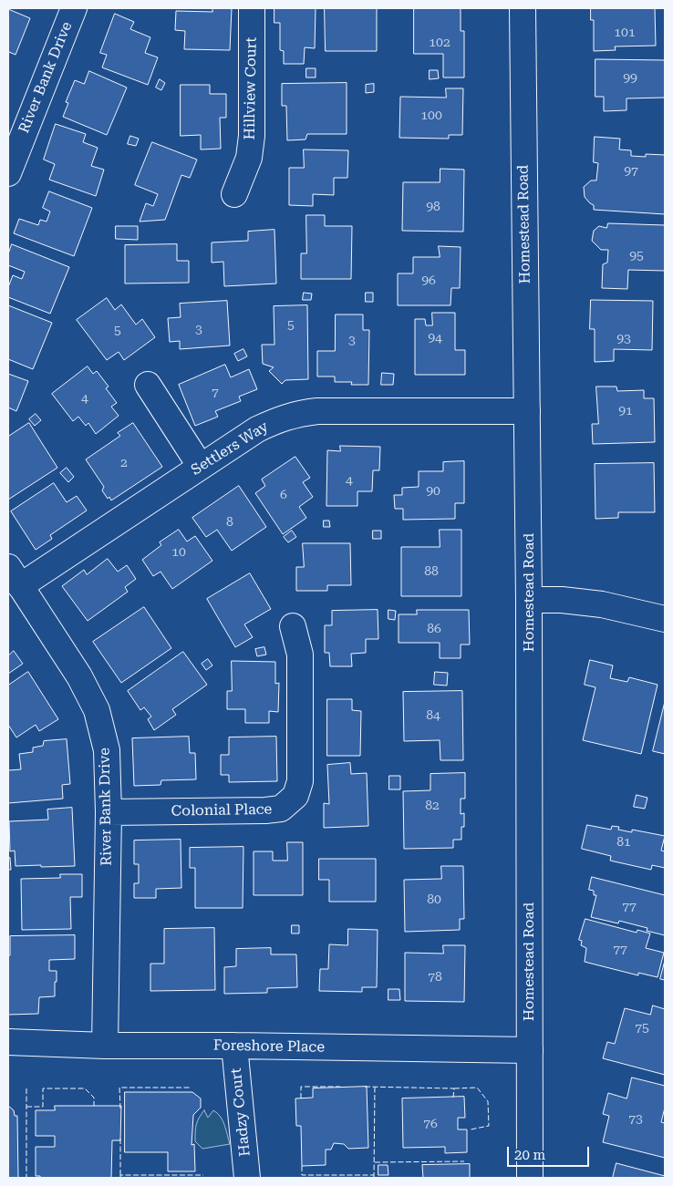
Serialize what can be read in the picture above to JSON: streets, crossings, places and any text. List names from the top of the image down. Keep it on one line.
{"streets":{"street":["River Bank Drive","Hillview Court","Homestead Road","Settlers Way","Colonial Place","Foreshore Place","Hadzy Court"]},"crossings":[["River Bank Drive","Settlers Way"],["River Bank Drive","Colonial Place"],["River Bank Drive","Foreshore Place"],["Homestead Road","Settlers Way"],["Homestead Road","Foreshore Place"],["Foreshore Place","Hadzy Court"]],"house_numbers":["101","102","99","100","97","98","95","96","5","3","5","94","93","3","7","4","91","2","4","90","6","8","10","88","86","84","82","81","80","77","77","78","75","73","76"],"scale_bar":"20 m"}
